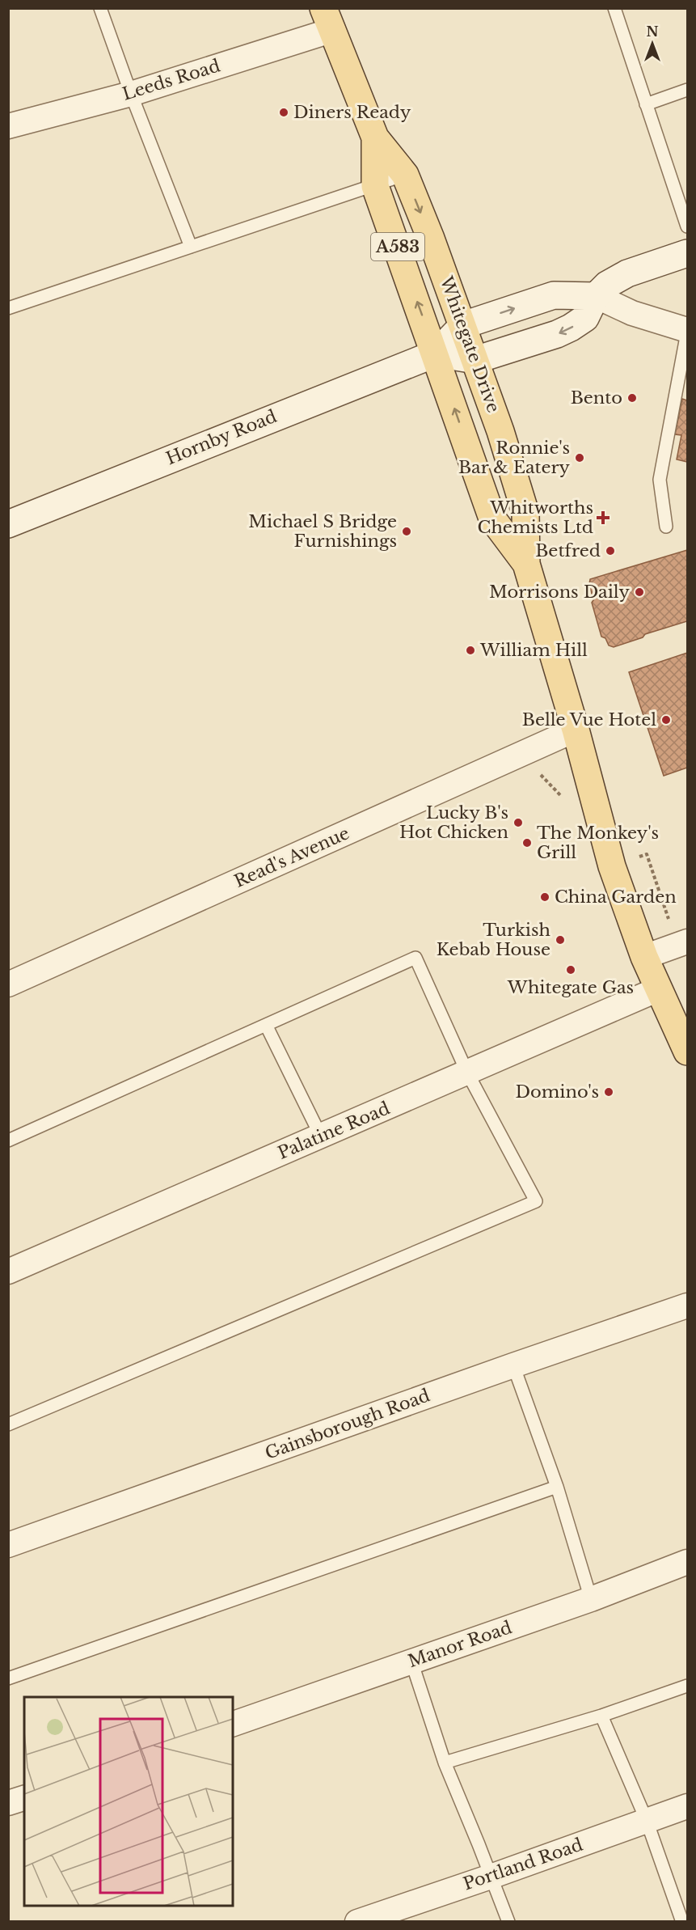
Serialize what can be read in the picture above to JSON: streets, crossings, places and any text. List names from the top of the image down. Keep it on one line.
{"streets":{"main road":["A583","Whitegate Drive"],"street":["Leeds Road","Hornby Road","Read's Avenue","Palatine Road","Gainsborough Road","Manor Road","Portland Road"]},"crossings":[["Leeds Road","Whitegate Drive"],["Whitegate Drive","Hornby Road"],["Whitegate Drive","Read's Avenue"],["Whitegate Drive","Palatine Road"]],"places":{"other":["Diners Ready","Bento","Ronnie's Bar & Eatery","Michael S Bridge Furnishings","Betfred","Morrisons Daily","William Hill","Belle Vue Hotel","Lucky B's Hot Chicken","The Monkey's Grill","China Garden","Turkish Kebab House","Whitegate Gas","Domino's"],"health":["Whitworths Chemists Ltd"]},"north":"top"}
